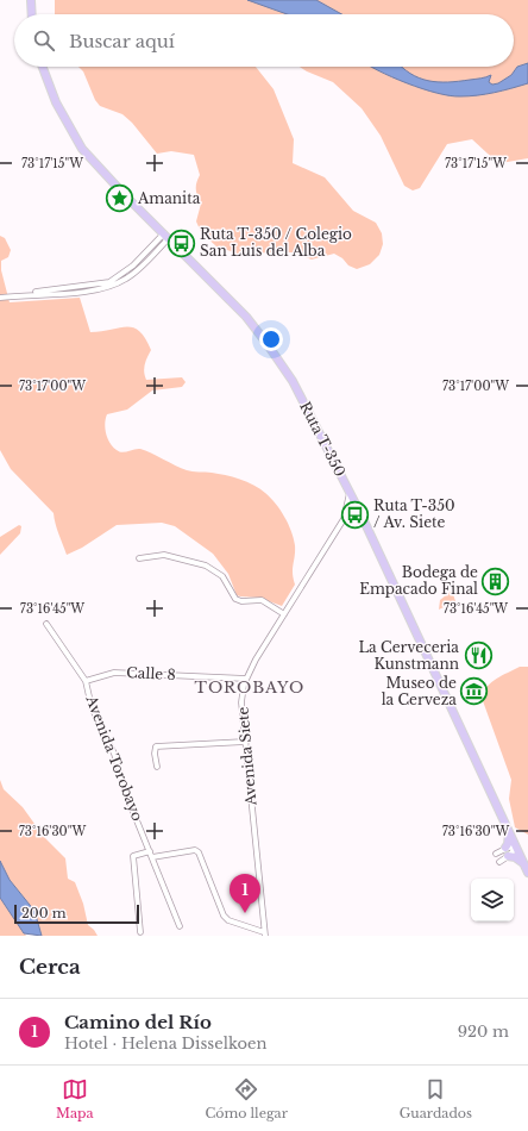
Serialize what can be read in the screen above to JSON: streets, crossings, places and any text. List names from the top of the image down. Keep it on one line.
{"streets":{"main road":["Ruta T-350"],"street":["Calle 8","Avenida Siete","Avenida Torobayo"]},"crossings":[["Ruta T-350","Avenida Siete"],["Calle 8","Avenida Siete"],["Calle 8","Avenida Torobayo"]],"districts":["TOROBAYO"],"places":{"place":["Amanita"],"bus stop":["Ruta T-350 / Colegio San Luis del Alba","Ruta T-350 / Av. Siete"],"building":["Bodega de Empacado Final"],"restaurant":["La Cerveceria Kunstmann"],"museum":["Museo de la Cerveza"]},"scale_bar":"200 m","page":{"search":"Buscar aquí","pins":"1","scale":"200 m","heading":"Cerca","list":[{"mark":"1","name":"Camino del Río","note":"Hotel · Helena Disselkoen","value":"920 m"}],"nav":["Mapa","Cómo llegar","Guardados"]},"coordinates":["73°17'15\"W","73°17'00\"W","73°16'45\"W","73°16'30\"W"]}
